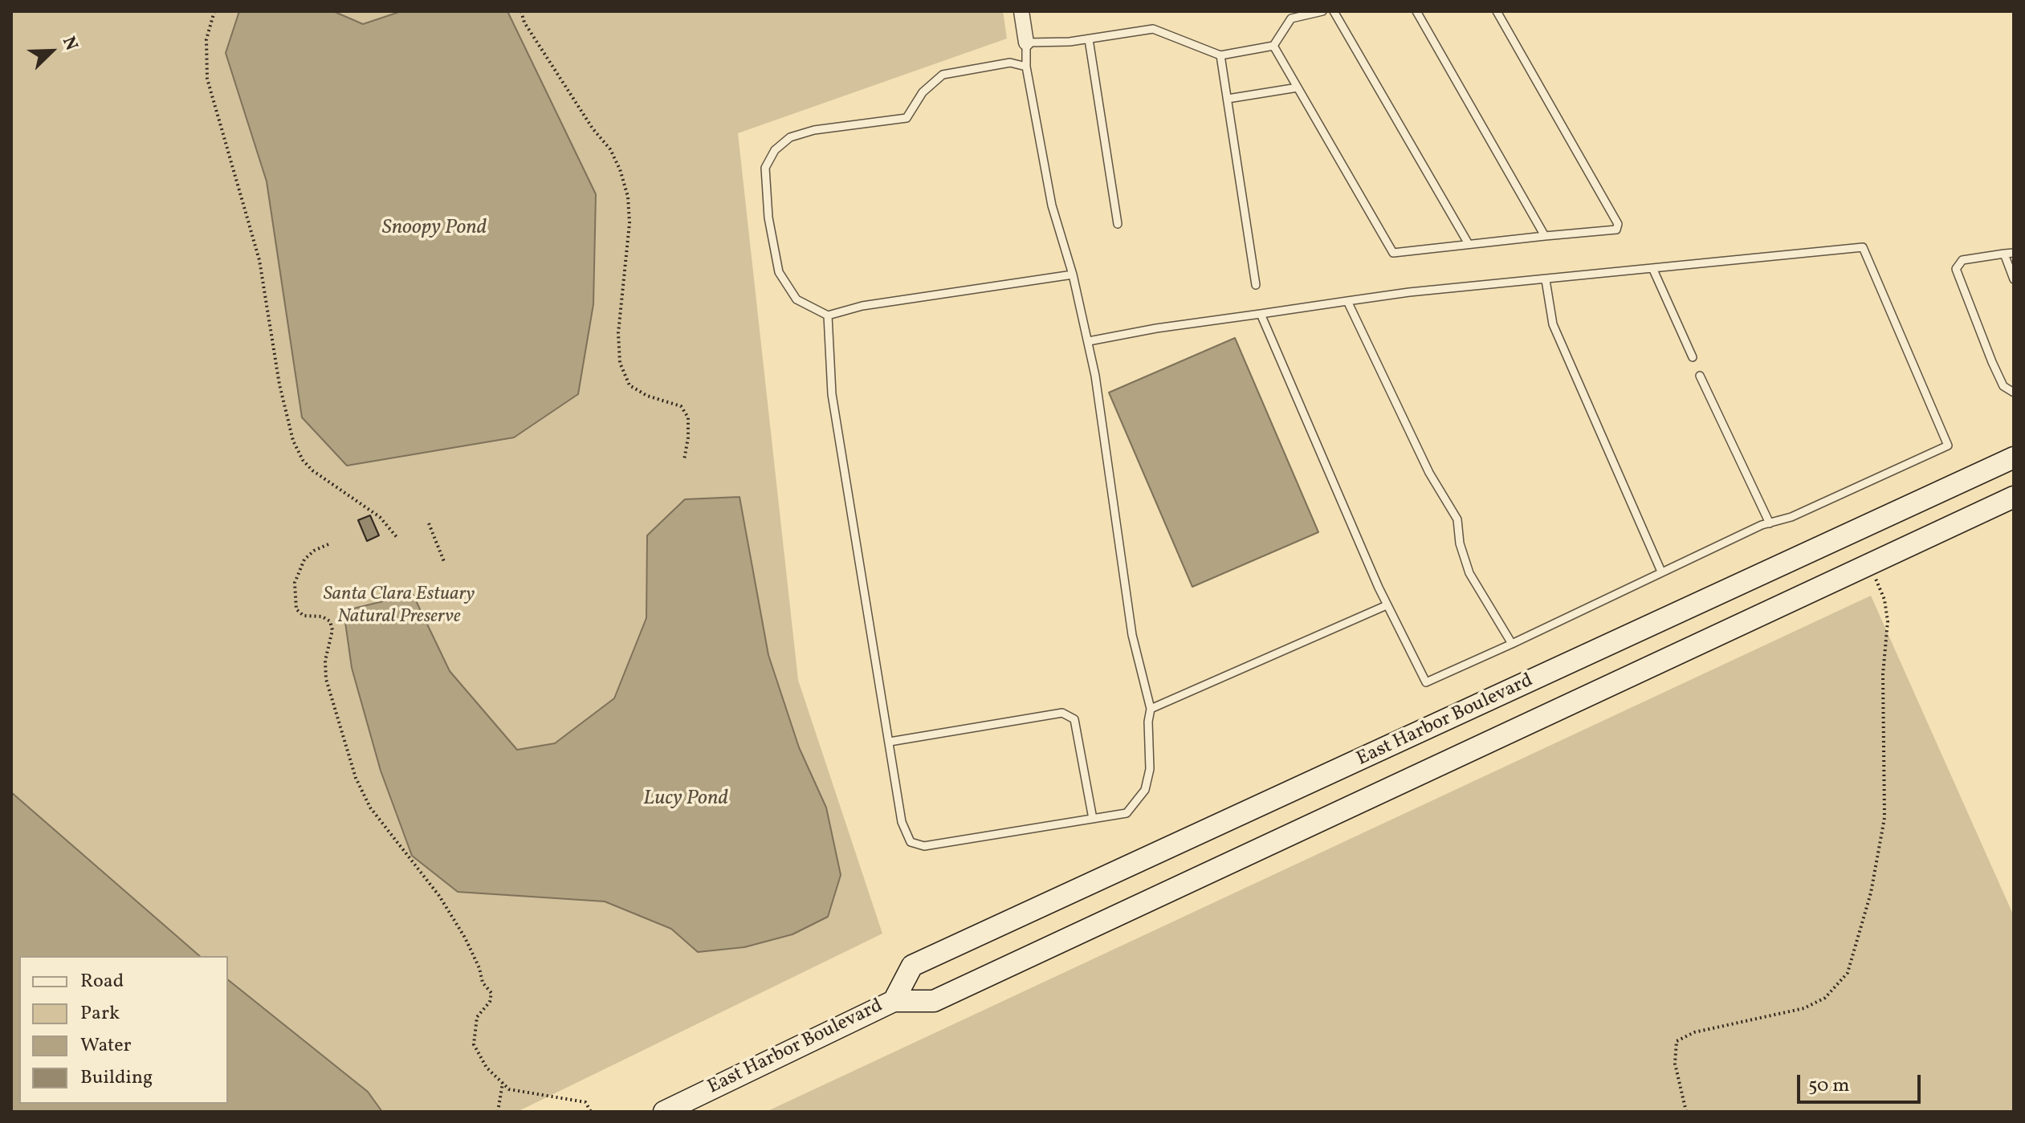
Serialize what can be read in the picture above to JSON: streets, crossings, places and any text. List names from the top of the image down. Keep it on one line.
{"streets":{"main road":["East Harbor Boulevard"]},"water":["Snoopy Pond","Lucy Pond"],"parks":["Santa Clara Estuary Natural Preserve"],"legend":["Road","Park","Water","Building"],"scale_bar":"50 m","north":"top right"}
